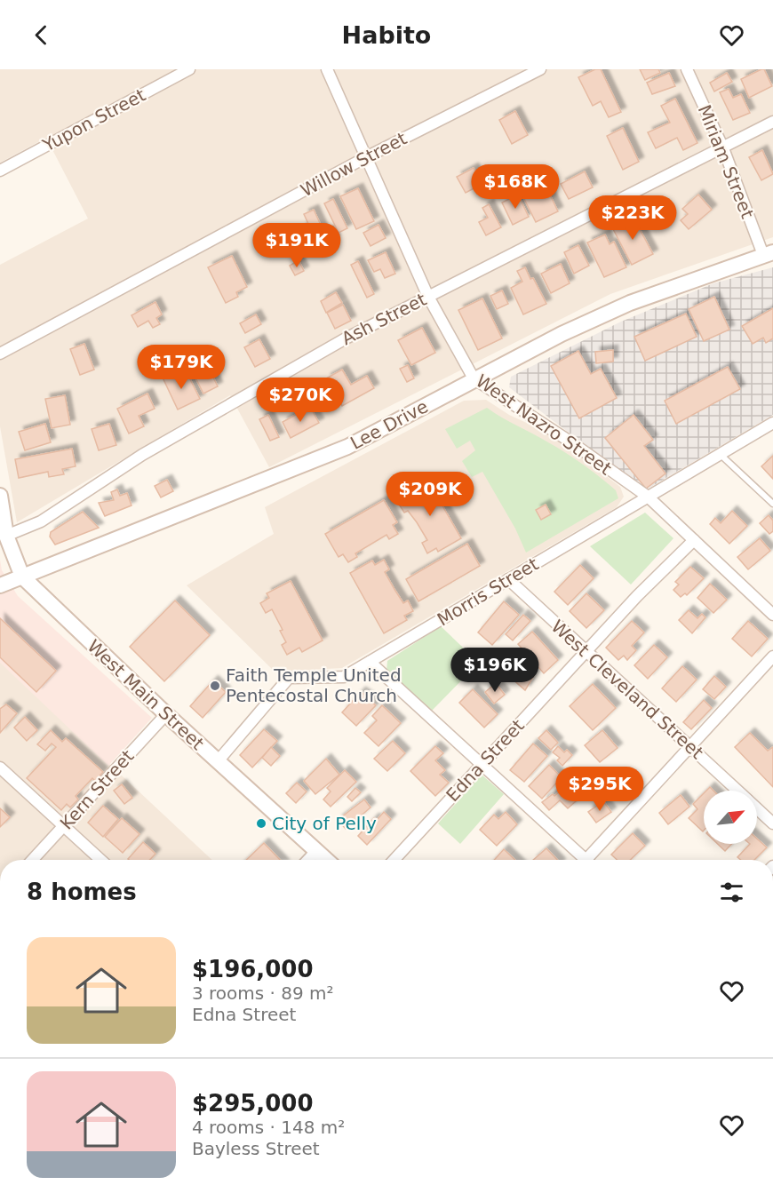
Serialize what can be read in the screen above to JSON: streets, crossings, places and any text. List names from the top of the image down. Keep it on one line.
{"streets":{"main road":["Lee Drive","West Main Street"],"street":["Yupon Street","Miriam Street","Willow Street","Ash Street","West Nazro Street","Morris Street","West Cleveland Street","Edna Street","Kern Street"]},"crossings":[["Miriam Street","Ash Street"],["Miriam Street","Lee Drive"],["Willow Street","West Nazro Street"],["Ash Street","West Nazro Street"],["Ash Street","West Main Street"],["Lee Drive","West Nazro Street"],["Lee Drive","West Main Street"],["West Nazro Street","Morris Street"],["West Nazro Street","Edna Street"],["Morris Street","West Cleveland Street"],["Morris Street","West Main Street"],["West Cleveland Street","Edna Street"],["West Main Street","Kern Street"]],"places":["Faith Temple United Pentecostal Church","City of Pelly"],"north":"top right","page":{"header":"Habito","price":["$168K","$223K","$191K","$179K","$270K","$209K","$196K","$295K"],"heading":"8 homes","list":[{"name":"$196,000","note":"3 rooms · 89 m² · Edna Street"},{"name":"$295,000","note":"4 rooms · 148 m² · Bayless Street"}]}}
